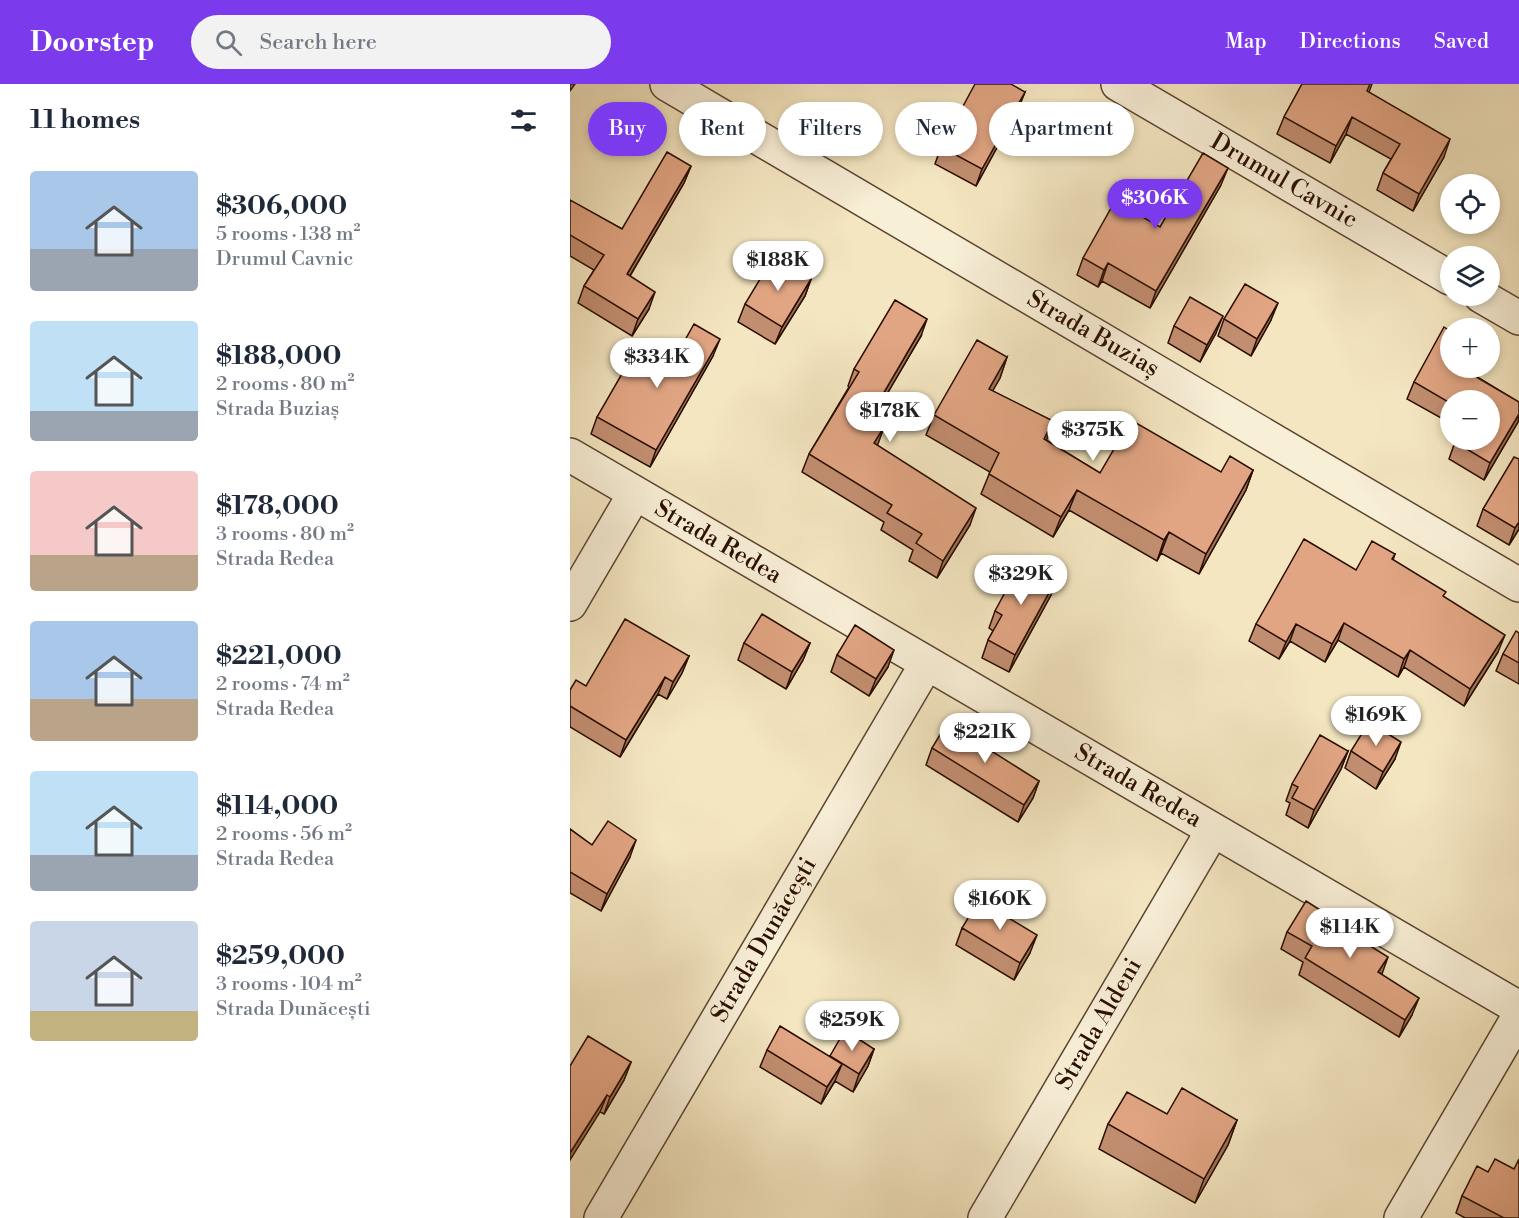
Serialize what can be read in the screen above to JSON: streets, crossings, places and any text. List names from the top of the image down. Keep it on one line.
{"streets":{"street":["Drumul Cavnic","Strada Buziaș","Strada Redea","Strada Dunăcești","Strada Aldeni"]},"crossings":[["Strada Redea","Strada Dunăcești"],["Strada Redea","Strada Aldeni"]],"page":{"header":"Doorstep","search":"Search here","nav":["Map","Directions","Saved"],"heading":"11 homes","chip":["Buy","Rent","Filters","New","Apartment"],"list":[{"name":"$306,000","note":"5 rooms · 138 m² · Drumul Cavnic"},{"name":"$188,000","note":"2 rooms · 80 m² · Strada Buziaș"},{"name":"$178,000","note":"3 rooms · 80 m² · Strada Redea"},{"name":"$221,000","note":"2 rooms · 74 m² · Strada Redea"},{"name":"$114,000","note":"2 rooms · 56 m² · Strada Redea"},{"name":"$259,000","note":"3 rooms · 104 m² · Strada Dunăcești"}],"map_buttons":["+","−"],"price":["$306K","$188K","$334K","$178K","$375K","$329K","$169K","$221K","$160K","$114K","$259K"]}}
